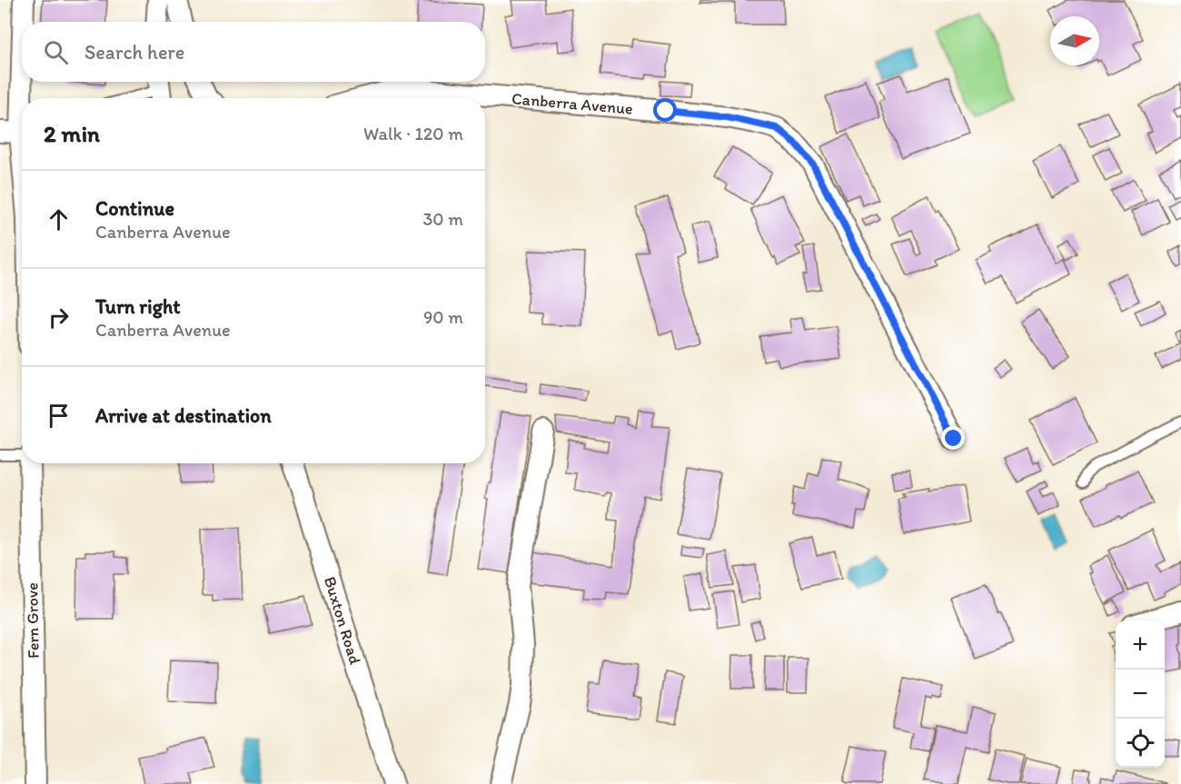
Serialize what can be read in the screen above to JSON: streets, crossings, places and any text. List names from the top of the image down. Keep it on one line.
{"streets":{"street":["Canberra Avenue","Fern Grove","Buxton Road"]},"north":"right","page":{"search":"Search here","heading":["2 min","Walk · 120 m"],"list":[["Continue","Canberra Avenue","30 m"],["Turn right","Canberra Avenue","90 m"],"Arrive at destination"],"map_buttons":["+","−"]}}
